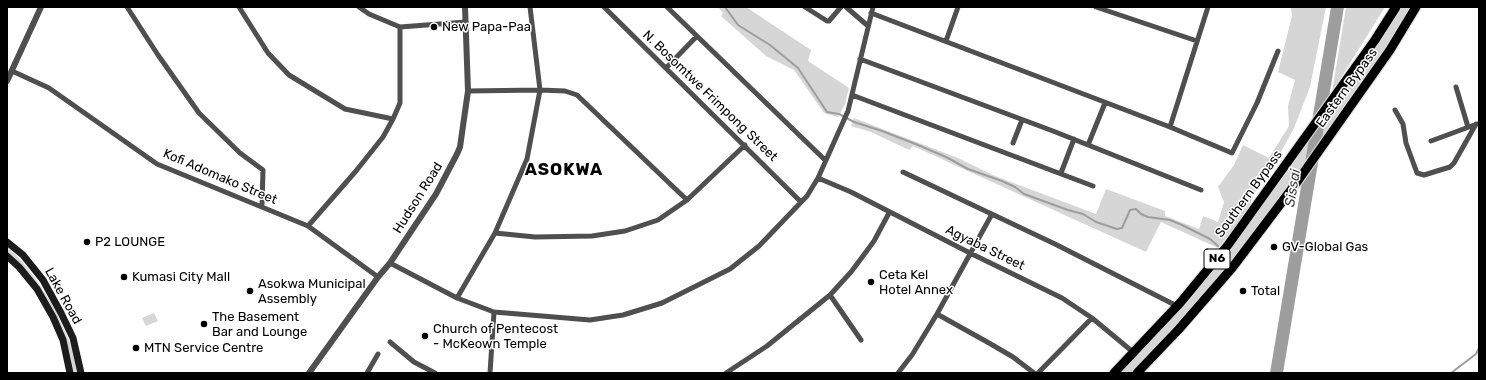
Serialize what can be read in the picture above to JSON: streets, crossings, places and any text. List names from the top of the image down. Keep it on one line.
{"streets":{"highway":["Eastern Bypass","Southern Bypass","N6"],"main road":["Lake Road"],"street":["N. Bosomtwe Frimpong Street","Kofi Adomako Street","Hudson Road","Agyaba Street"]},"crossings":[["Eastern Bypass","Southern Bypass"],["Kofi Adomako Street","Hudson Road"],["Southern Bypass","Agyaba Street"]],"districts":["ASOKWA"],"water":["Sissai"],"places":["New Papa-Paa","P2 LOUNGE","GV-Global Gas","Kumasi City Mall","Ceta Kel Hotel Annex","Asokwa Municipal Assembly","Total","The Basement Bar and Lounge","Church of Pentecost - McKeown Temple","MTN Service Centre"]}
